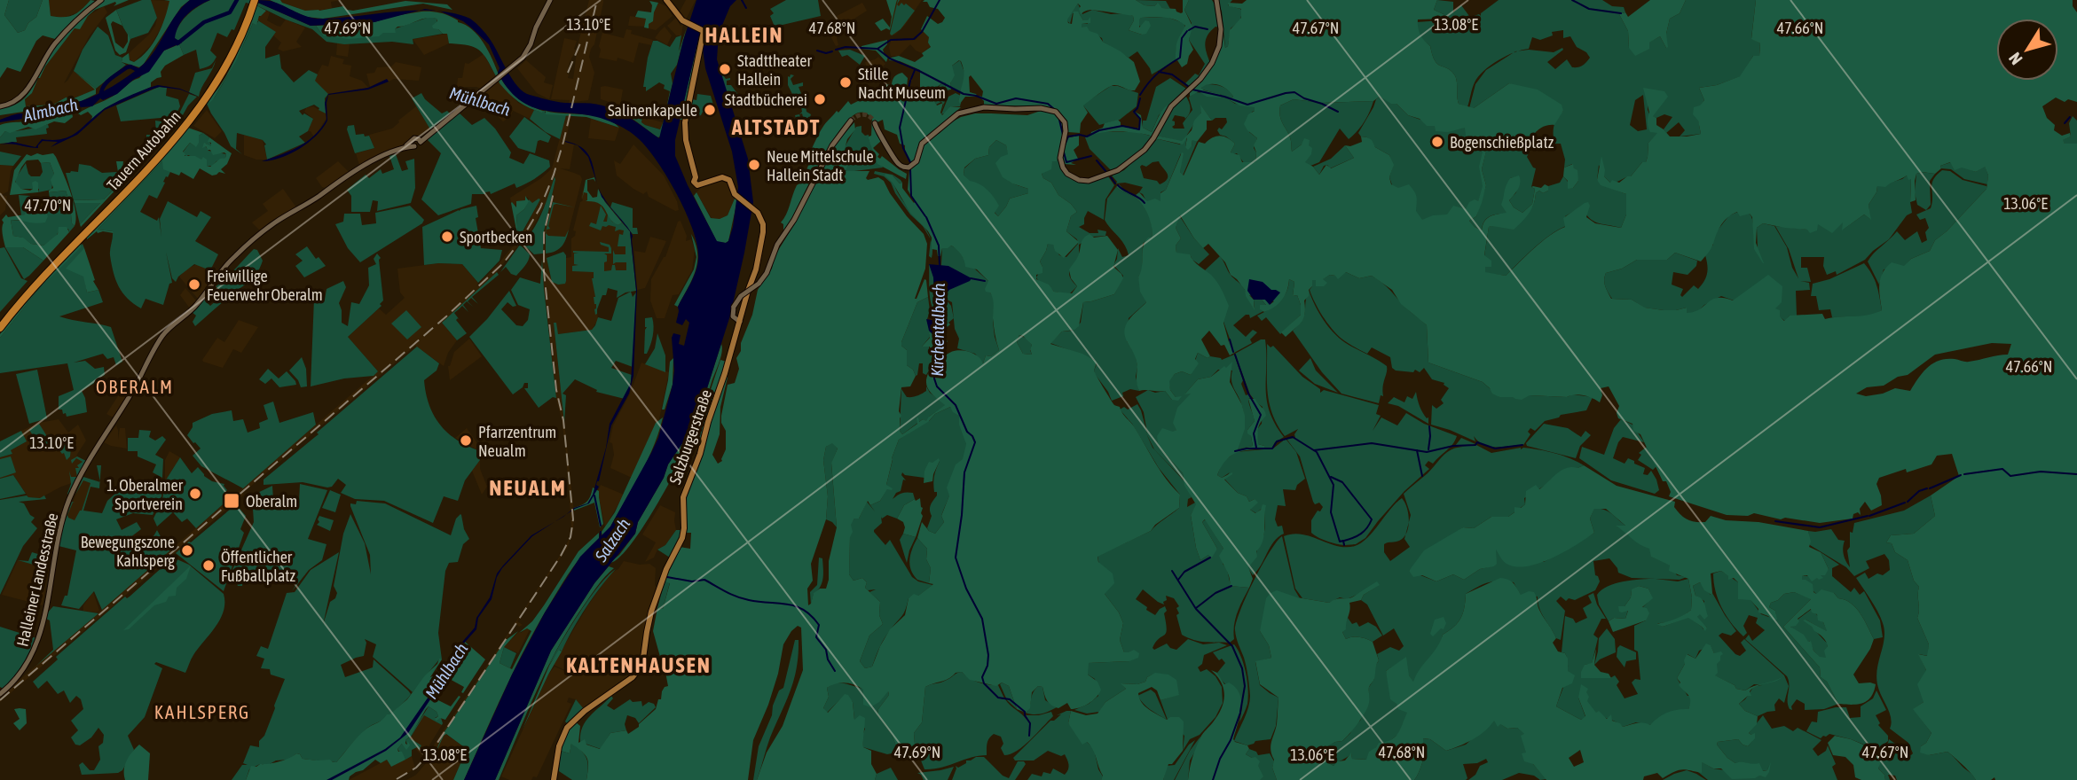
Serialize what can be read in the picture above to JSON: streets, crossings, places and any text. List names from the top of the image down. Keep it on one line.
{"streets":{"highway":["Tauern Autobahn"],"main road":["Salzburgerstraße","Halleiner Landesstraße"]},"districts":["HALLEIN","ALTSTADT","OBERALM","NEUALM","KALTENHAUSEN","KAHLSPERG"],"water":["Mühlbach","Almbach","Kirchentalbach","Salzach"],"places":{"other":["Stadttheater Hallein","Stille Nacht Museum","Stadtbücherei","Salinenkapelle","Bogenschießplatz","Neue Mittelschule Hallein Stadt","Sportbecken","Freiwillige Feuerwehr Oberalm","Pfarrzentrum Neualm","1. Oberalmer Sportverein","Bewegungszone Kahlsperg","Öffentlicher Fußballplatz"],"transit":["Oberalm"]},"north":"bottom left","coordinates":["13.08°E","13.10°E","47.69°N","47.68°N","47.67°N","47.66°N","13.06°E","47.70°N"]}
